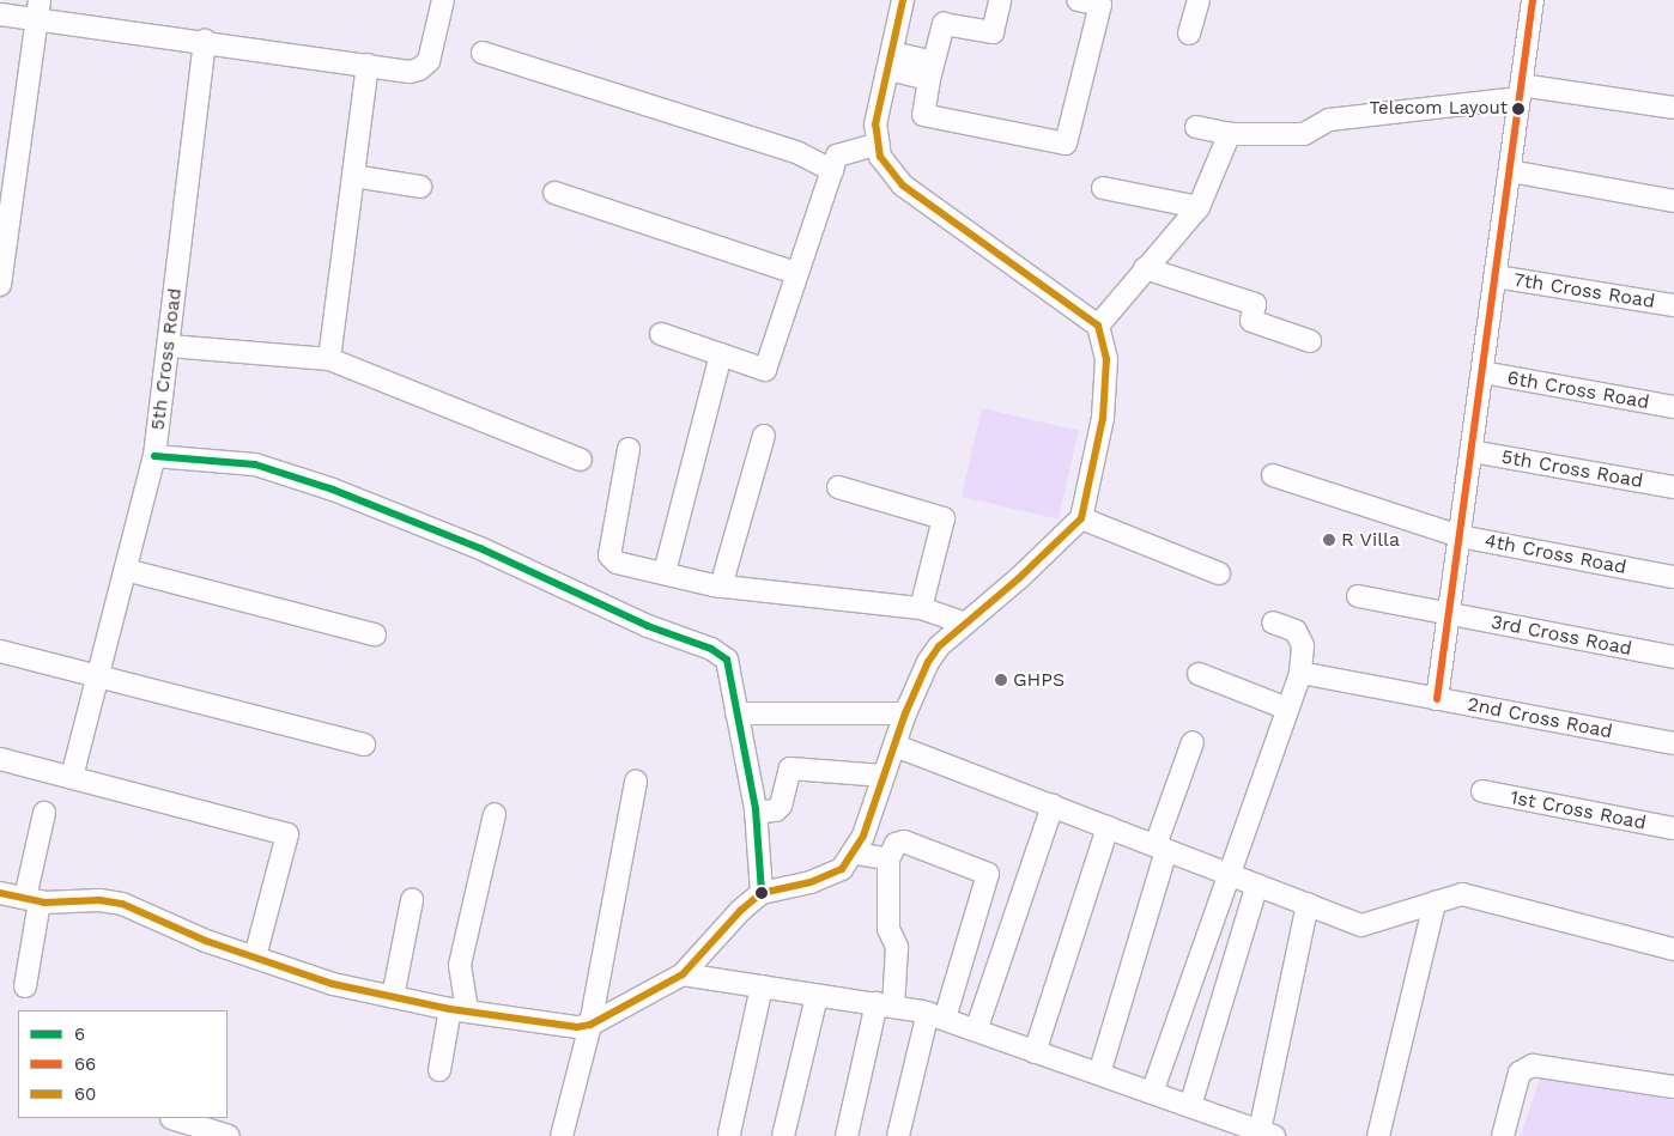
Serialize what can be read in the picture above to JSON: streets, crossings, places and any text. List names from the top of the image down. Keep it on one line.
{"streets":{"street":["7th Cross Road","5th Cross Road","6th Cross Road","4th Cross Road","3rd Cross Road","2nd Cross Road","1st Cross Road"]},"places":["Telecom Layout","R Villa","GHPS"],"lines":["transit line 66","transit line 60","transit line 6"],"legend":["6","66","60"]}
